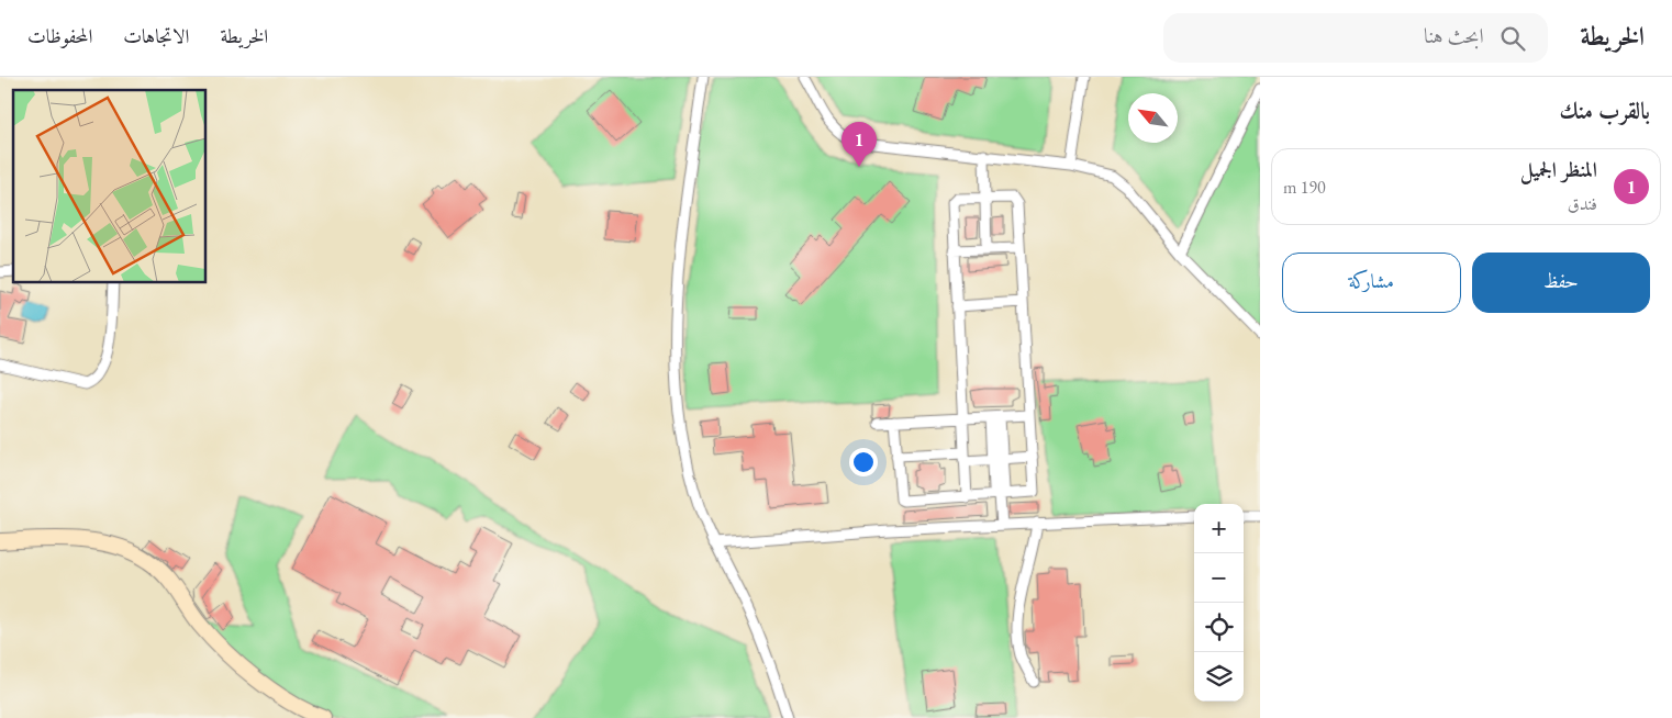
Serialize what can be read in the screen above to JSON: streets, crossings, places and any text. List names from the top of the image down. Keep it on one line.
{"north":"top left","page":{"header":"الخريطة","search":"ابحث هنا","nav":["الخريطة","الاتجاهات","المحفوظات"],"heading":"بالقرب منك","pins":"1","list":[{"mark":"1","name":"المنظر الجميل","note":"فندق","value":"190 m"}],"buttons":["حفظ","مشاركة"],"map_buttons":["+","−"]}}
